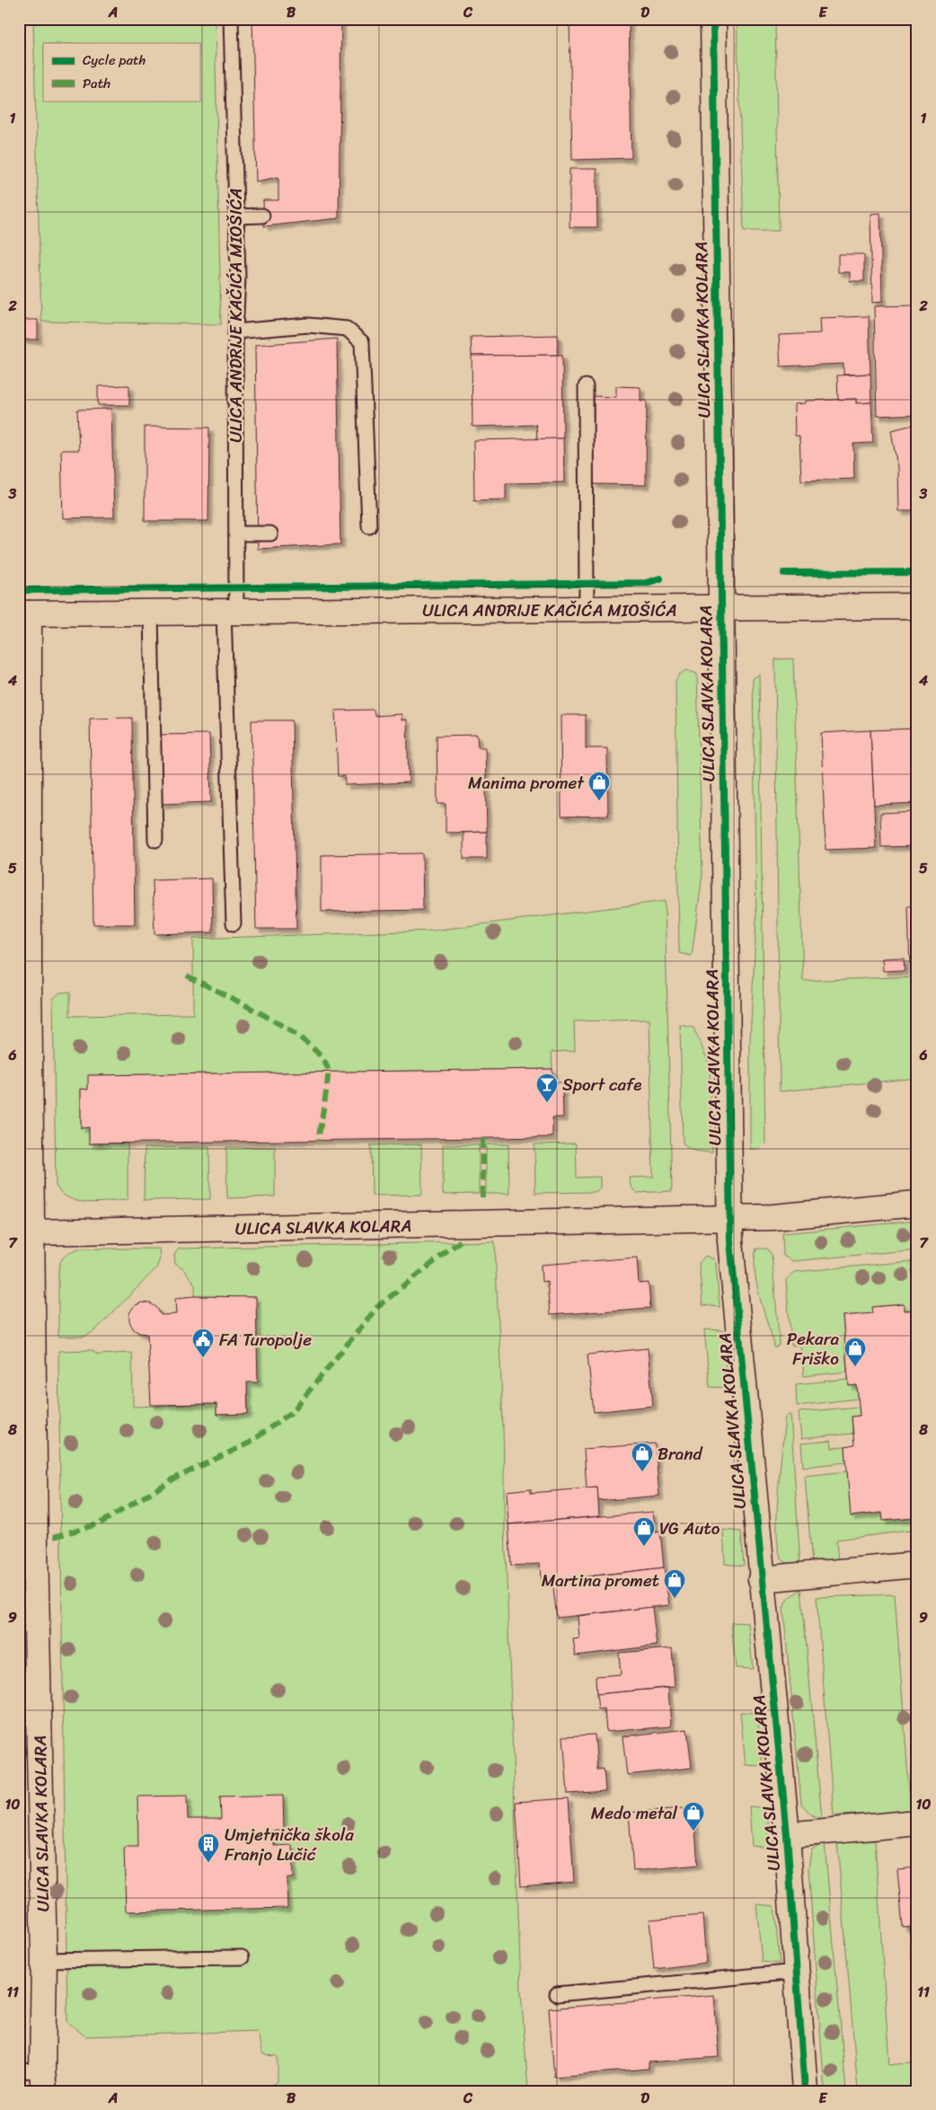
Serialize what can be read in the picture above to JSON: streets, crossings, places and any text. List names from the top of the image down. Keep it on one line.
{"streets":{"main road":["ULICA ANDRIJE KAČIĆA MIOŠIĆA","ULICA SLAVKA KOLARA"]},"crossings":[["ULICA ANDRIJE KAČIĆA MIOŠIĆA","ULICA SLAVKA KOLARA"]],"places":{"shop":["Manima promet","Pekara Friško","Brand","VG Auto","Martina promet","Medo metal"],"bar":["Sport cafe"],"public building":["FA Turopolje"],"building":["Umjetnička škola Franjo Lučić"]},"legend":["Cycle path","Path"],"grid":{"columns":["A","B","C","D","E"],"rows":["1","2","3","4","5","6","7","8","9","10","11"]}}
